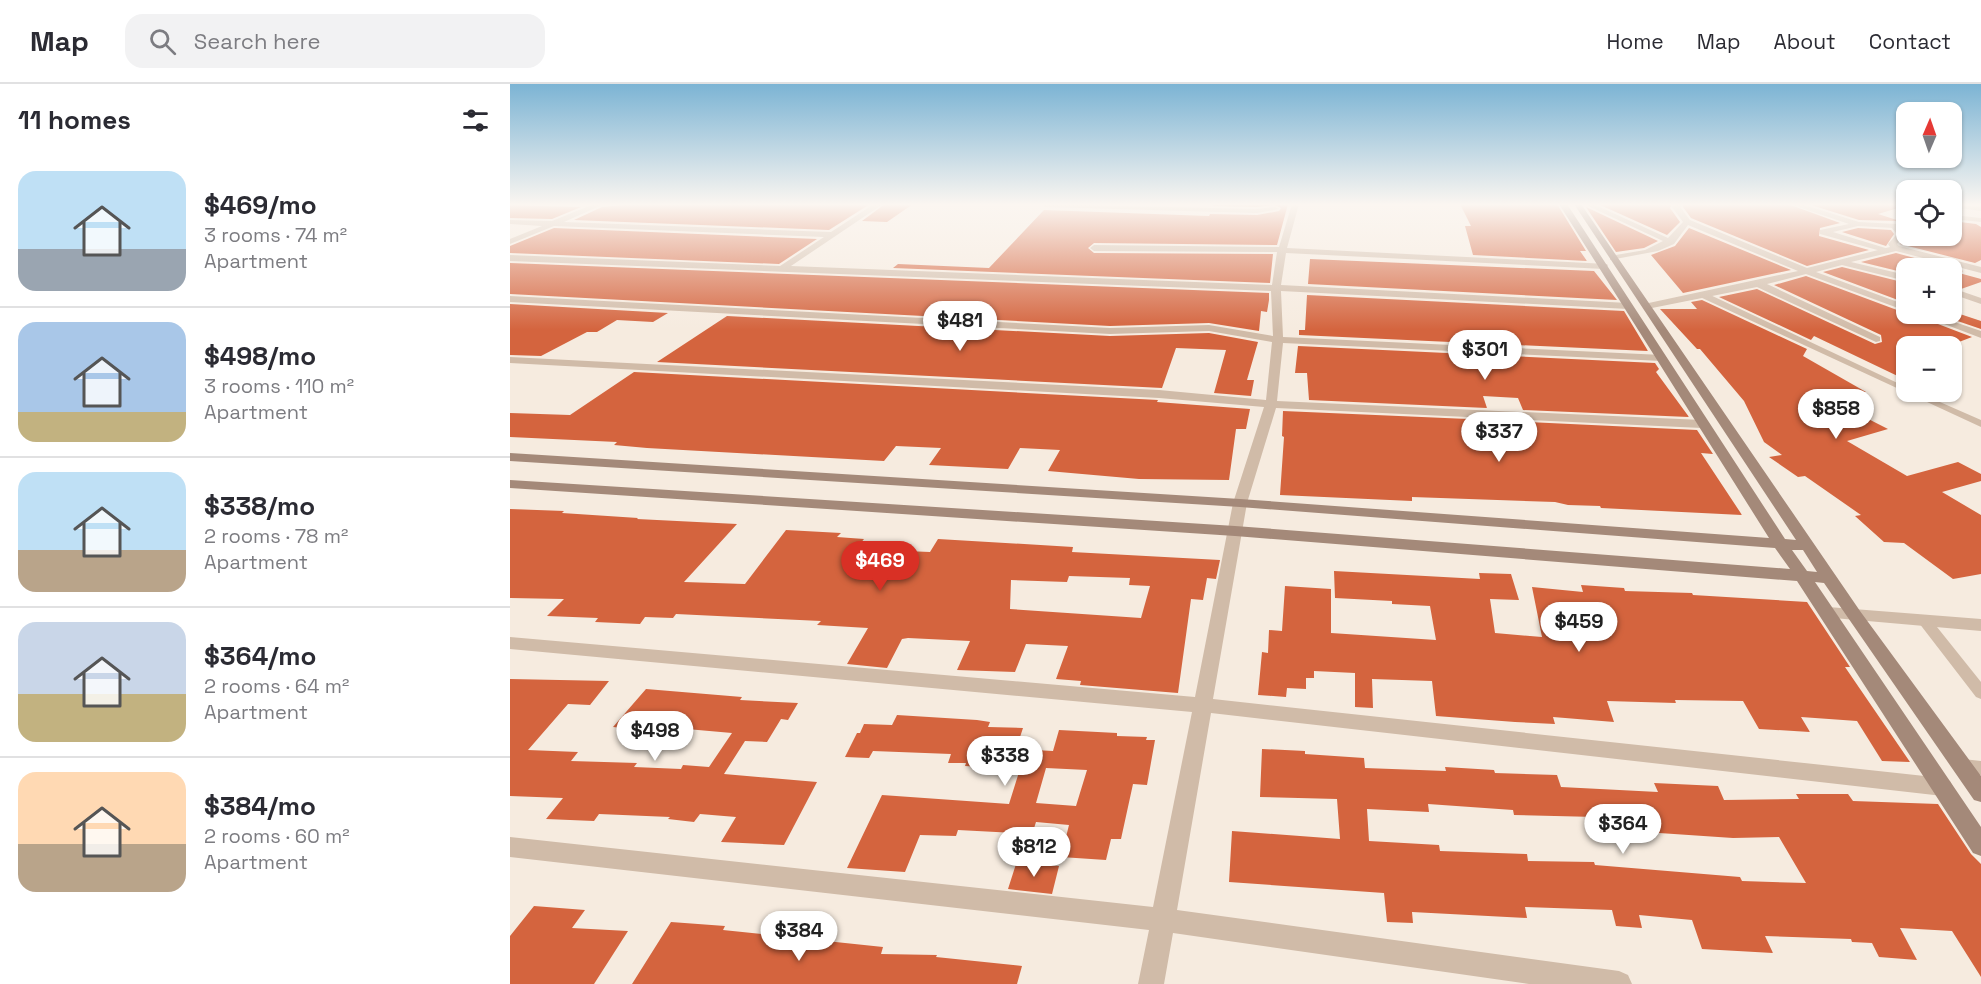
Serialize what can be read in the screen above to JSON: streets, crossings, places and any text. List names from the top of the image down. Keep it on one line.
{"north":"top","page":{"header":"Map","search":"Search here","nav":["Home","Map","About","Contact"],"heading":"11 homes","map_buttons":["+","−"],"list":[{"name":"$469/mo","note":"3 rooms · 74 m² · Apartment"},{"name":"$498/mo","note":"3 rooms · 110 m² · Apartment"},{"name":"$338/mo","note":"2 rooms · 78 m² · Apartment"},{"name":"$364/mo","note":"2 rooms · 64 m² · Apartment"},{"name":"$384/mo","note":"2 rooms · 60 m² · Apartment"}],"price":["$481","$301","$858","$337","$469","$459","$498","$338","$364","$812","$384"]}}
